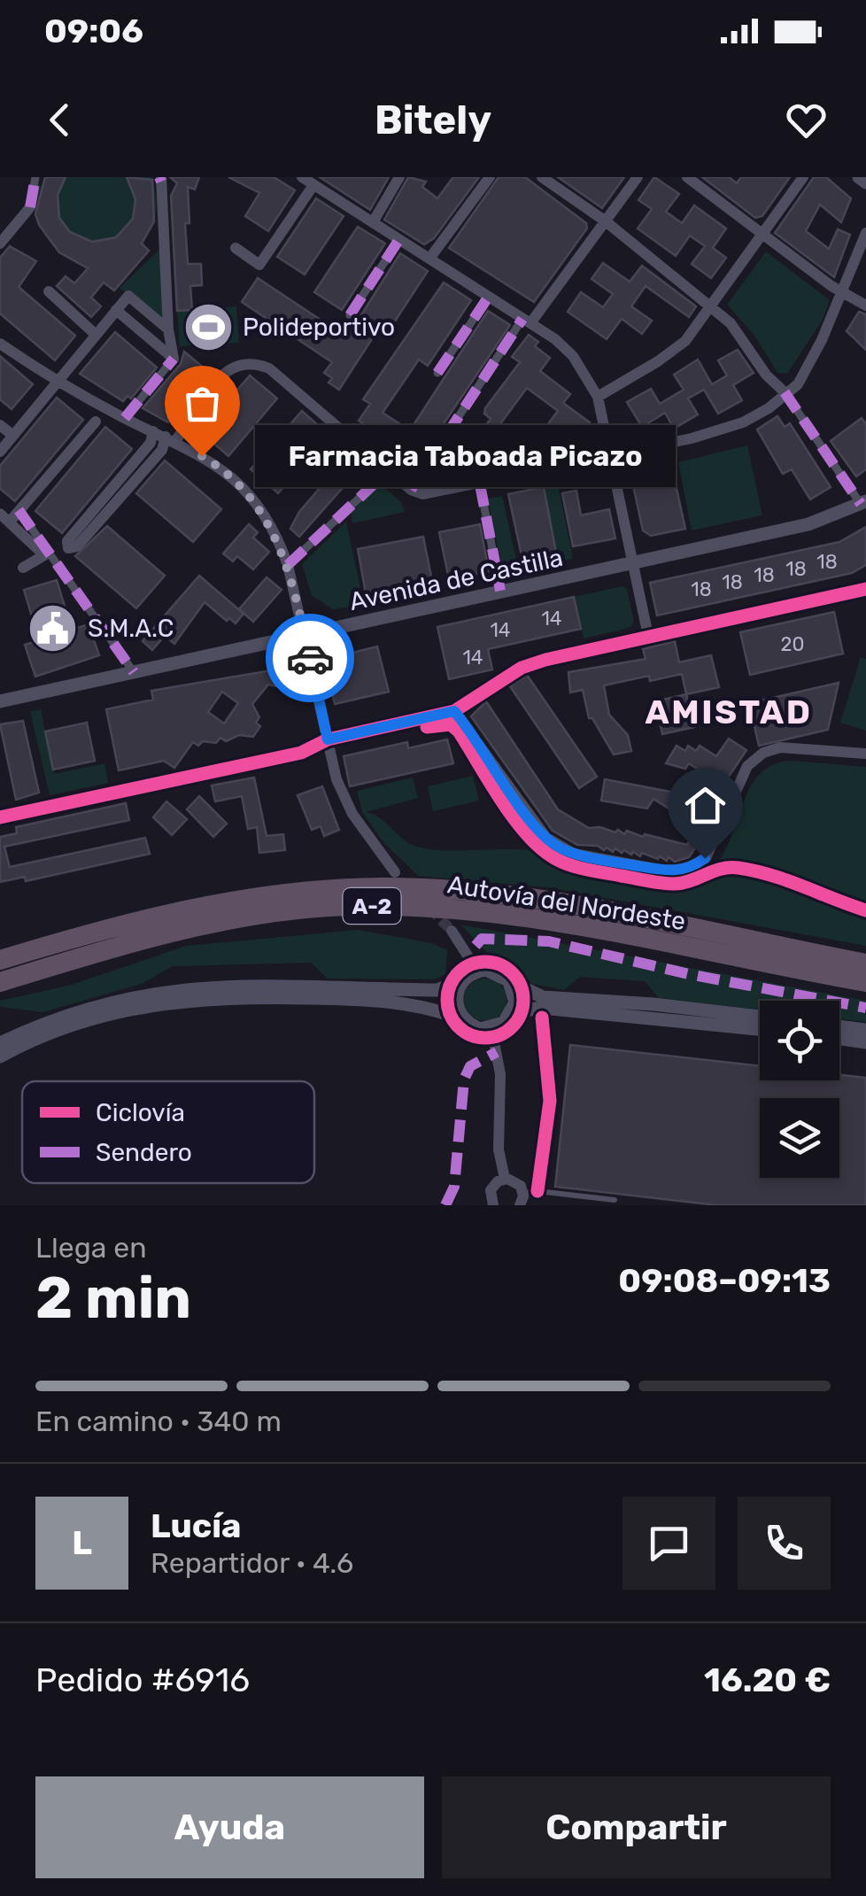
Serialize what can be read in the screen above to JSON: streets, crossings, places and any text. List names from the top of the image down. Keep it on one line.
{"streets":{"highway":["Autovía del Nordeste","A-2"],"street":["Avenida de Castilla"]},"districts":["AMISTAD"],"places":{"sports":["Polideportivo"],"other":["Farmacia Taboada Picazo"],"public building":["S.M.A.C"]},"house_numbers":["18","18","18","18","18","14","14","20","14"],"legend":["Ciclovía","Sendero"],"page":{"status":"09:06","header":"Bitely","bubble":"Farmacia Taboada Picazo","heading":["2 min","Llega en","09:08–09:13"],"panel":["Lucía","Repartidor · 4.6","Pedido #6916","16.20 €"],"bar":"En camino · 340 m","round":"L","buttons":["Ayuda","Compartir"]}}
